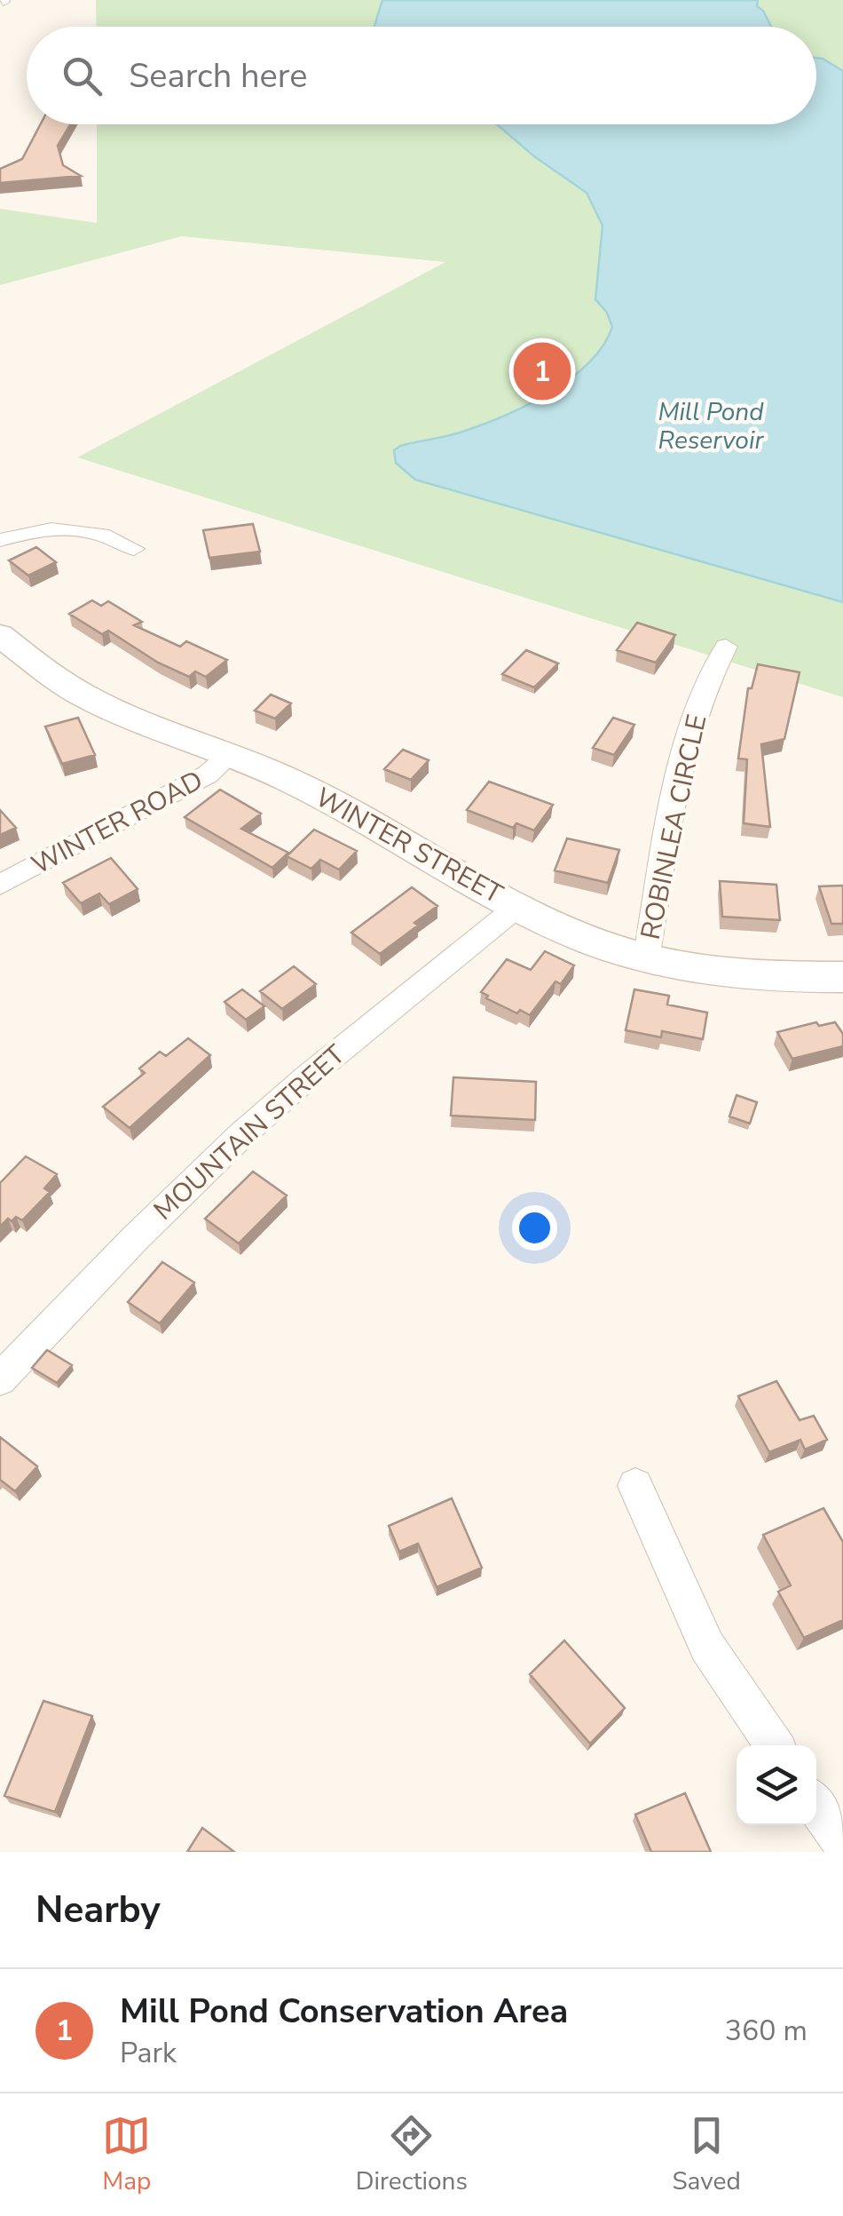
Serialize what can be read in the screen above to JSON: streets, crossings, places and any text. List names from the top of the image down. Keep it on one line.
{"streets":{"street":["WINTER ROAD","ROBINLEA CIRCLE","WINTER STREET","MOUNTAIN STREET"]},"crossings":[["WINTER ROAD","WINTER STREET"],["ROBINLEA CIRCLE","WINTER STREET"],["WINTER STREET","MOUNTAIN STREET"]],"water":["Mill Pond Reservoir"],"page":{"search":"Search here","pins":"1","heading":"Nearby","list":[{"mark":"1","name":"Mill Pond Conservation Area","note":"Park","value":"360 m"}],"nav":["Map","Directions","Saved"]}}
